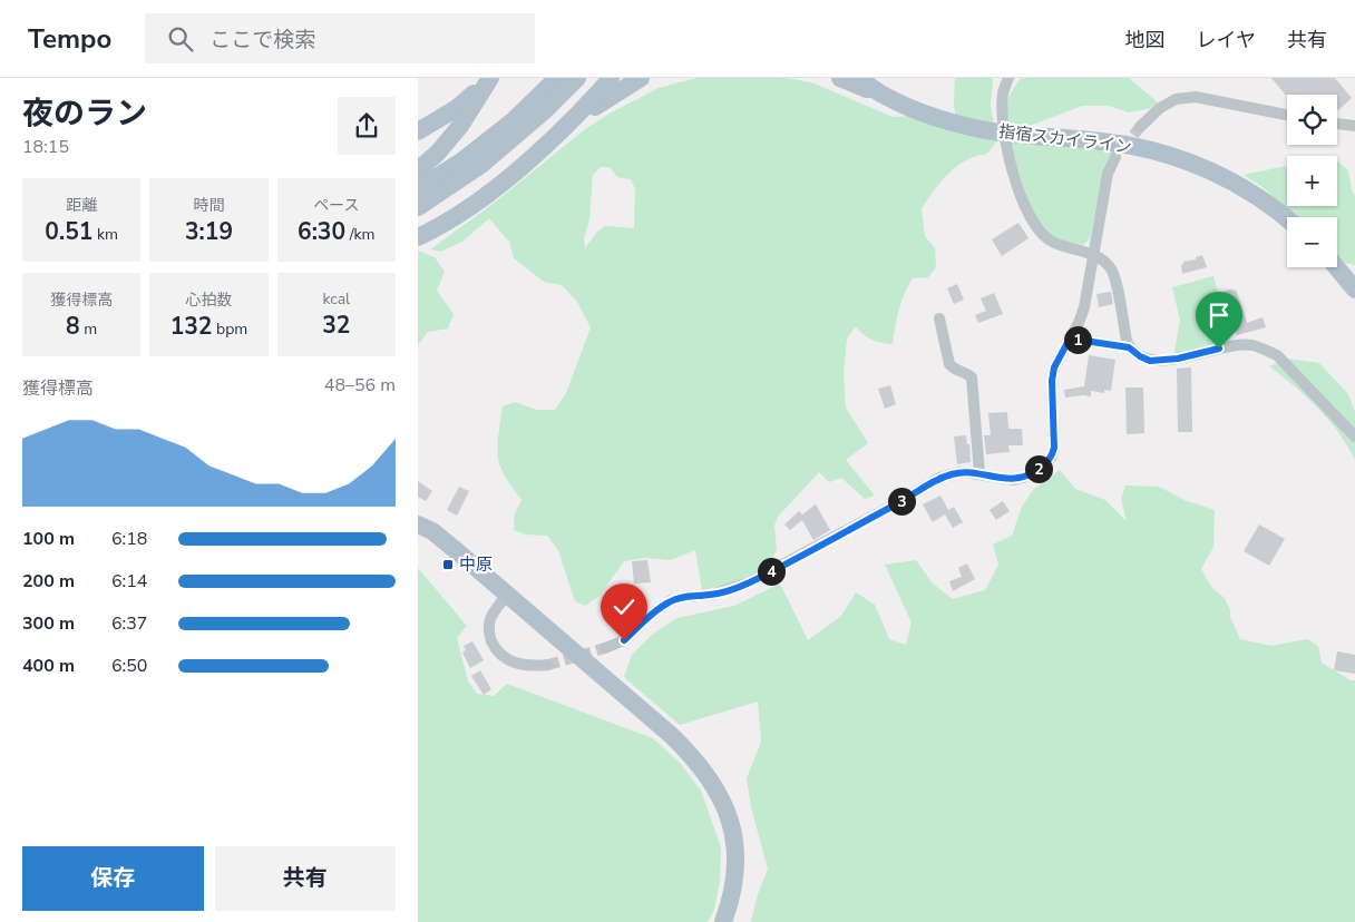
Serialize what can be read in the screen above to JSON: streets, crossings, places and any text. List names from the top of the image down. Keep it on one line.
{"streets":{"main road":["指宿スカイライン"]},"places":{"transit":["中原"]},"page":{"header":"Tempo","search":"ここで検索","nav":["地図","レイヤ","共有"],"heading":["夜のラン","18:15"],"map_buttons":["+","−"],"stats":[["距離","0.51 km"],["時間","3:19"],["ペース","6:30 /km"],["獲得標高","8 m"],["心拍数","132 bpm"],["kcal","32"]],"pins":["1","2","3","4"],"chart":["獲得標高","48–56 m"],"list":[{"name":"100 m","note":"6:18"},{"name":"200 m","note":"6:14"},{"name":"300 m","note":"6:37"},{"name":"400 m","note":"6:50"}],"buttons":["保存","共有"]}}
